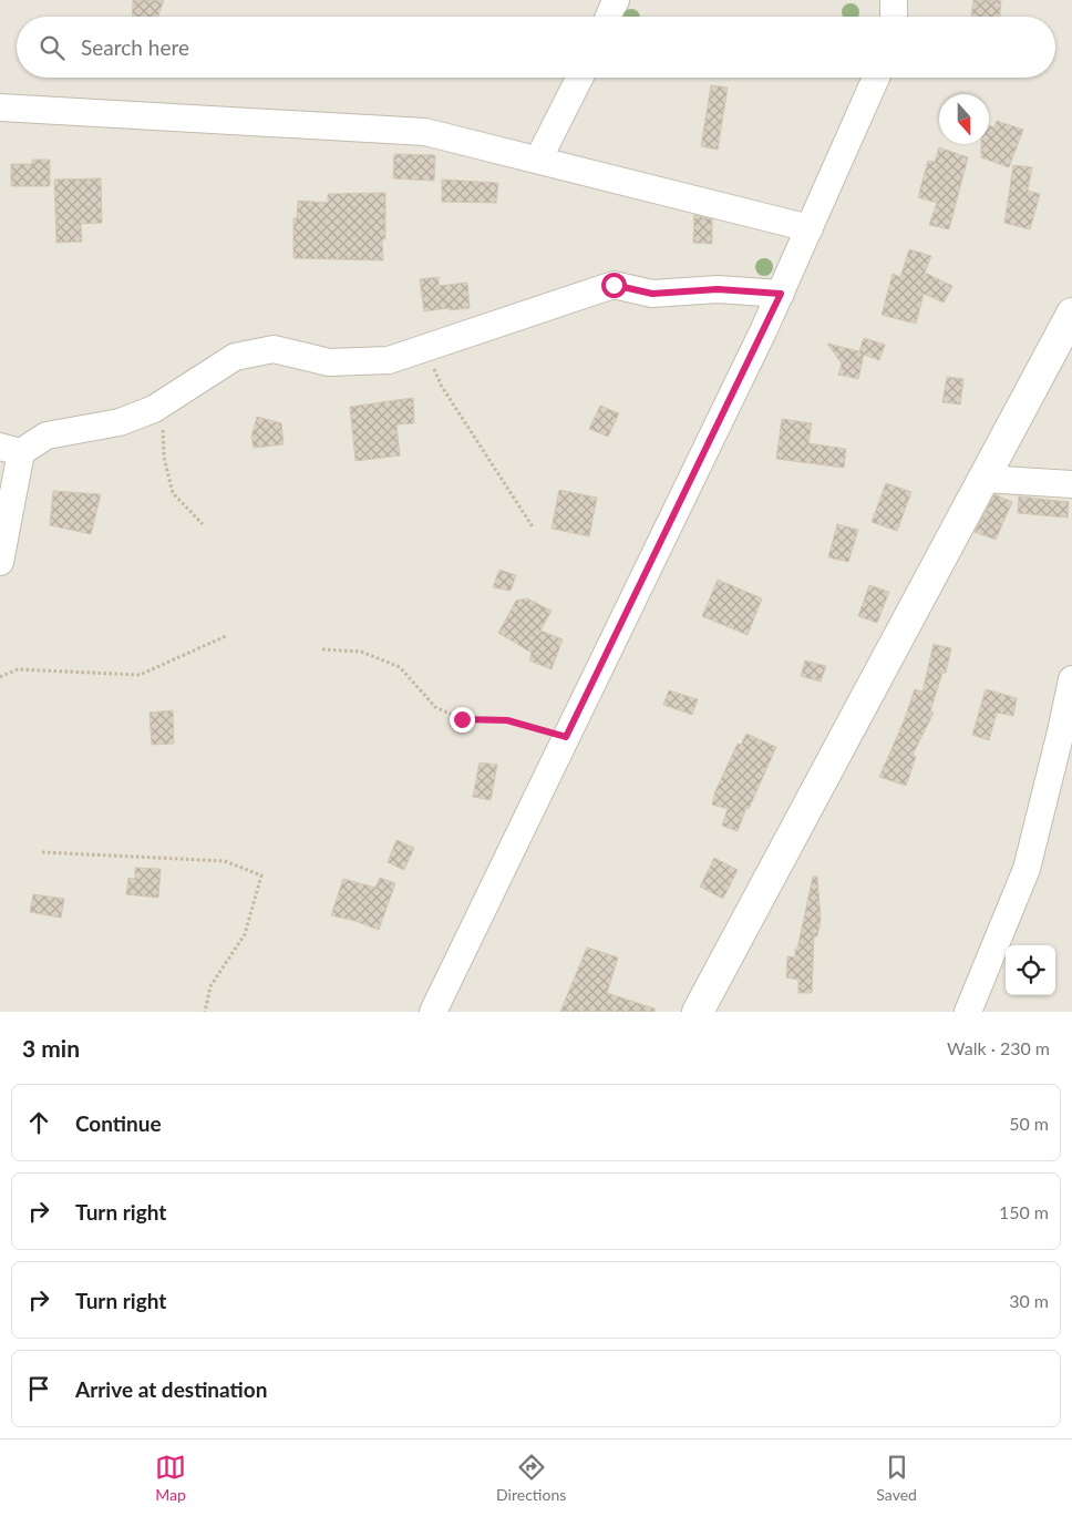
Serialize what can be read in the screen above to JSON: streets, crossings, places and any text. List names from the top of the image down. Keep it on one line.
{"north":"bottom","page":{"search":"Search here","heading":["3 min","Walk · 230 m"],"list":[["Continue","50 m"],["Turn right","150 m"],["Turn right","30 m"],"Arrive at destination"],"nav":["Map","Directions","Saved"]}}
